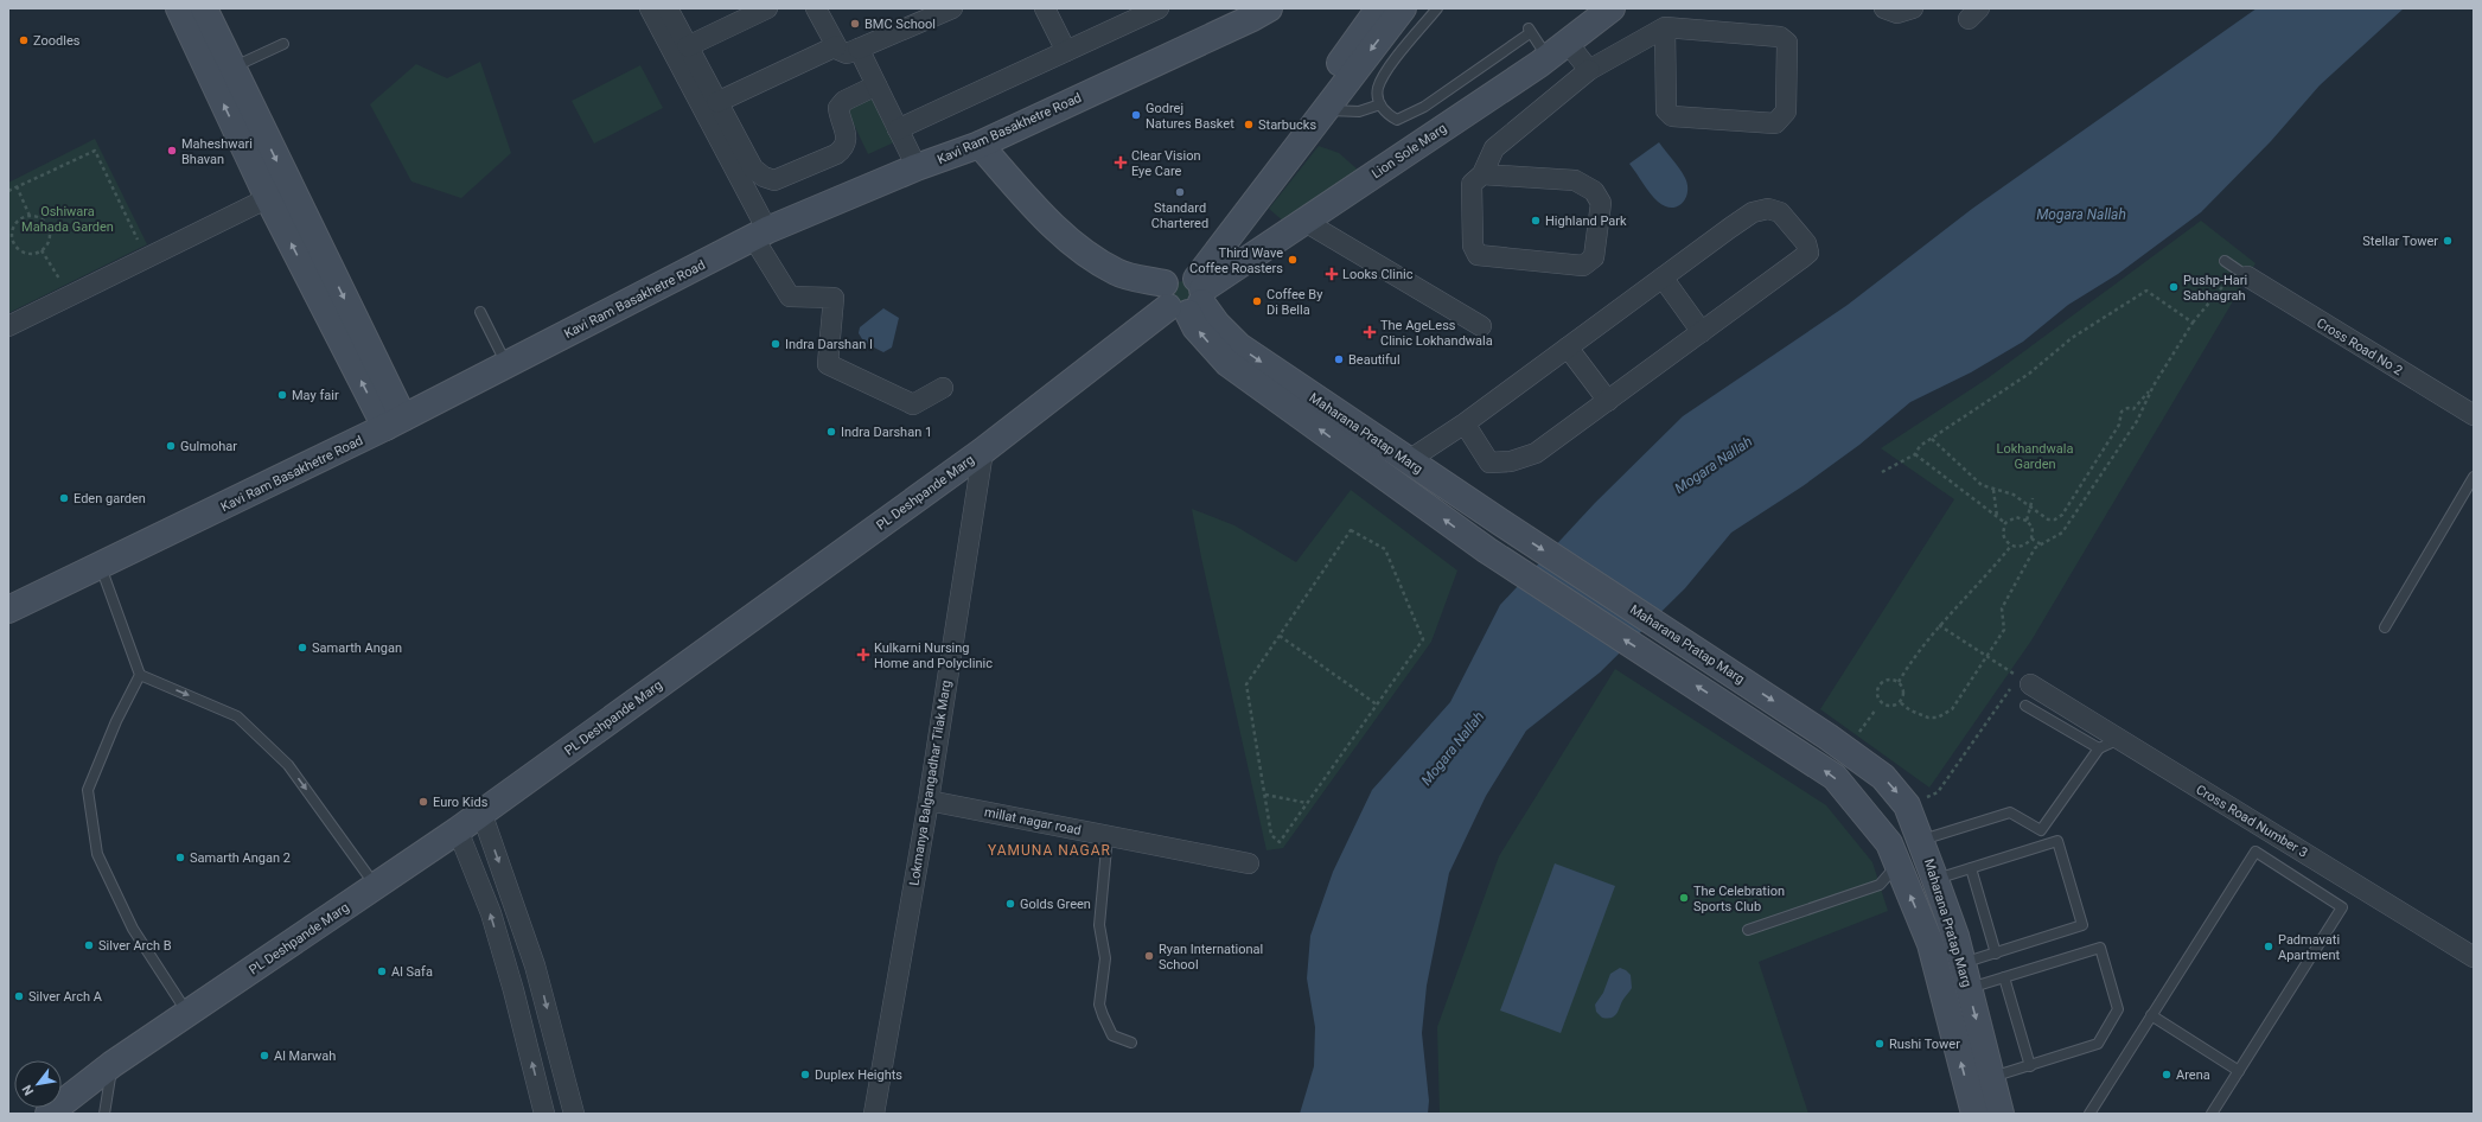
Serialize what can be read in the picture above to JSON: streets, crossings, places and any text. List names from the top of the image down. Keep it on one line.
{"streets":{"street":["Kavi Ram Basakhetre Road","Lion Sole Marg","Cross Road No 2","Maharana Pratap Marg","PL Deshpande Marg","Lokmanya Balgangadhar Tilak Marg","millat nagar road","Cross Road Number 3"]},"crossings":[["Lion Sole Marg","Maharana Pratap Marg"],["Lion Sole Marg","PL Deshpande Marg"],["Maharana Pratap Marg","PL Deshpande Marg"],["PL Deshpande Marg","Lokmanya Balgangadhar Tilak Marg"],["Lokmanya Balgangadhar Tilak Marg","millat nagar road"]],"districts":["YAMUNA NAGAR"],"water":["Mogara Nallah"],"parks":["Oshiwara Mahada Garden","Lokhandwala Garden"],"places":{"other":["BMC School","Zoodles","Godrej Natures Basket","Starbucks","Maheshwari Bhavan","Standard Chartered","Highland Park","Stellar Tower","Third Wave Coffee Roasters","Pushp-Hari Sabhagrah","Coffee By Di Bella","Indra Darshan I","Beautiful","May fair","Indra Darshan 1","Gulmohar","Eden garden","Samarth Angan","Euro Kids","Samarth Angan 2","The Celebration Sports Club","Golds Green","Silver Arch B","Padmavati Apartment","Ryan International School","Al Safa","Silver Arch A","Rushi Tower","Al Marwah","Duplex Heights","Arena"],"health":["Clear Vision Eye Care","Looks Clinic","The AgeLess Clinic Lokhandwala","Kulkarni Nursing Home and Polyclinic"]},"north":"bottom left"}
